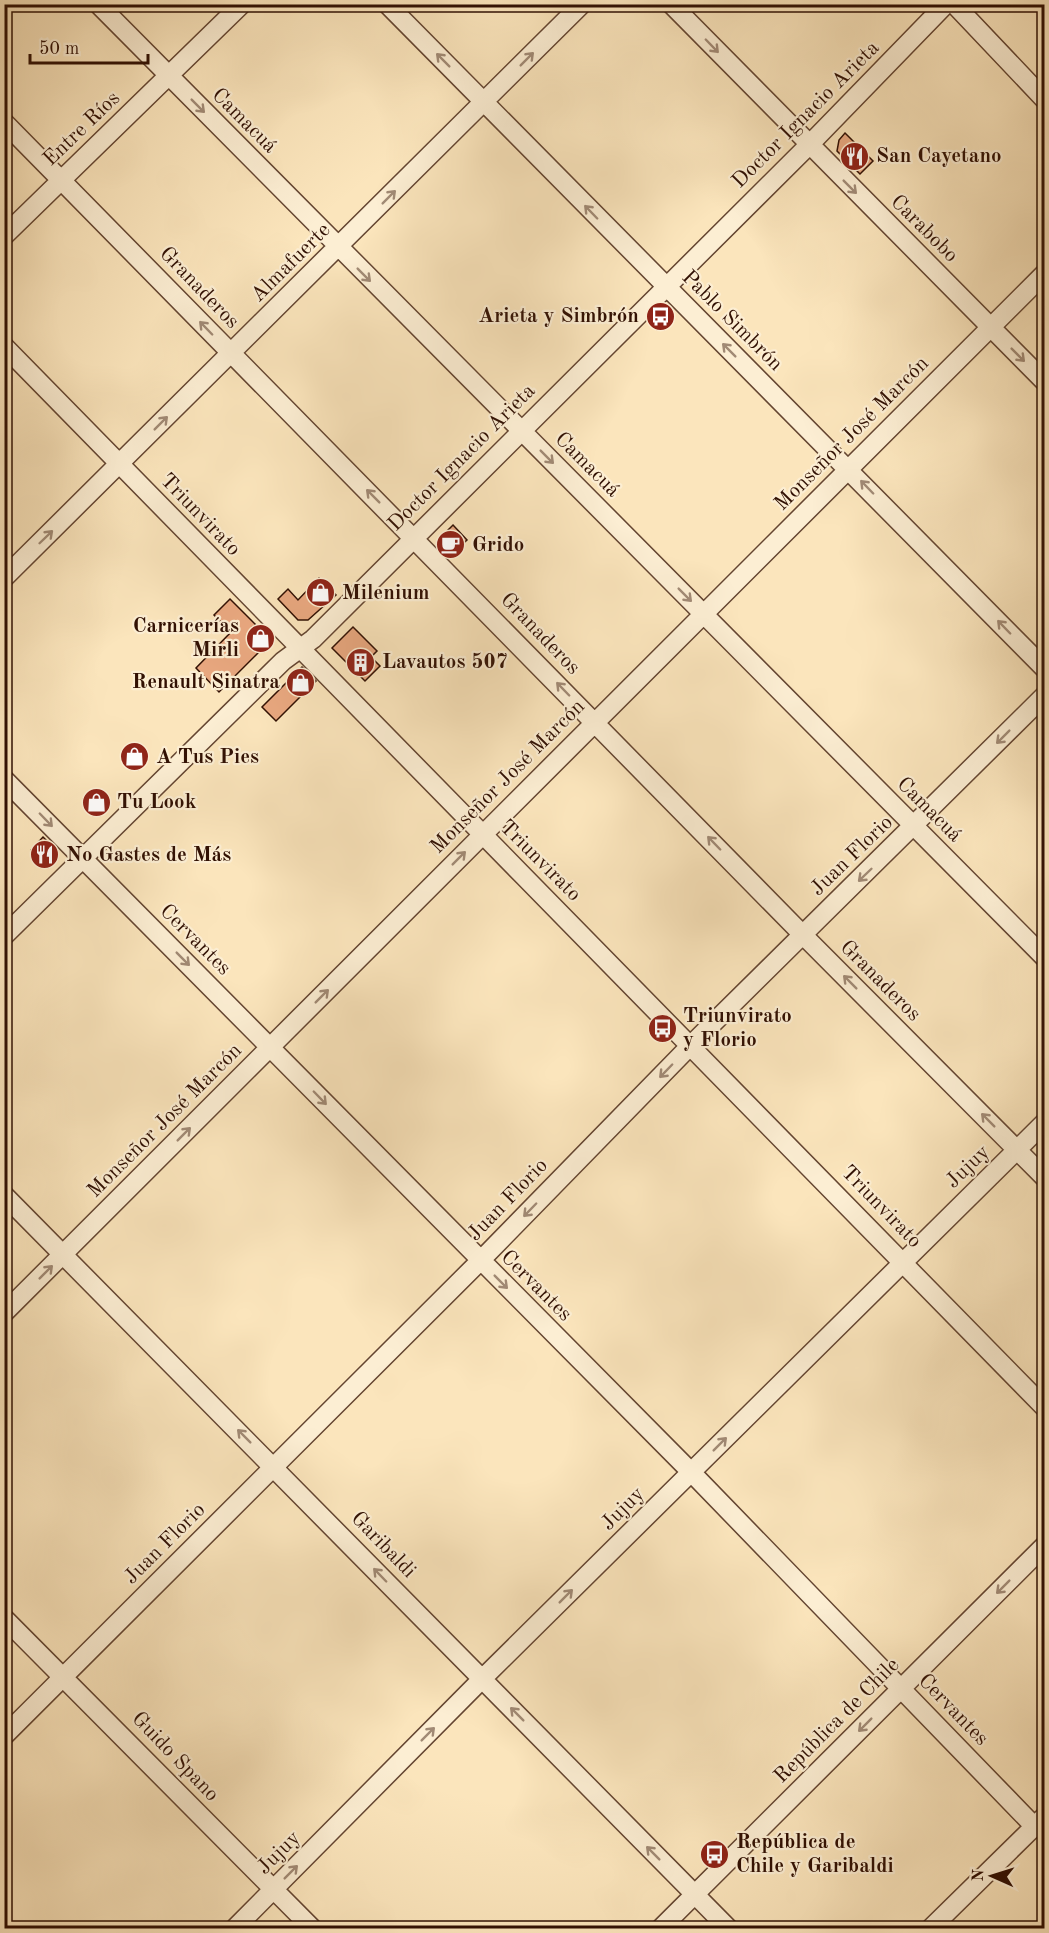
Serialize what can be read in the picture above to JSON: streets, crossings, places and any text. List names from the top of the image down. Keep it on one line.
{"streets":{"street":["Doctor Ignacio Arieta","Camacuá","Entre Ríos","Carabobo","Almafuerte","Granaderos","Pablo Simbrón","Monseñor José Marcón","Triunvirato","Juan Florio","Cervantes","Jujuy","Garibaldi","República de Chile","Guido Spano"]},"crossings":[["Doctor Ignacio Arieta","Camacuá"],["Doctor Ignacio Arieta","Carabobo"],["Doctor Ignacio Arieta","Granaderos"],["Doctor Ignacio Arieta","Pablo Simbrón"],["Doctor Ignacio Arieta","Triunvirato"],["Doctor Ignacio Arieta","Cervantes"],["Camacuá","Entre Ríos"],["Camacuá","Almafuerte"],["Camacuá","Monseñor José Marcón"],["Camacuá","Juan Florio"],["Entre Ríos","Granaderos"],["Carabobo","Monseñor José Marcón"],["Almafuerte","Granaderos"],["Almafuerte","Pablo Simbrón"],["Almafuerte","Triunvirato"],["Granaderos","Monseñor José Marcón"],["Granaderos","Juan Florio"],["Granaderos","Jujuy"],["Pablo Simbrón","Monseñor José Marcón"],["Monseñor José Marcón","Triunvirato"],["Monseñor José Marcón","Cervantes"],["Monseñor José Marcón","Garibaldi"],["Triunvirato","Juan Florio"],["Triunvirato","Jujuy"],["Juan Florio","Cervantes"],["Juan Florio","Garibaldi"],["Juan Florio","Guido Spano"],["Cervantes","Jujuy"],["Cervantes","República de Chile"],["Jujuy","Garibaldi"],["Jujuy","Guido Spano"],["Garibaldi","República de Chile"]],"one_way":["Camacuá","Carabobo","Almafuerte","Granaderos","Pablo Simbrón","Monseñor José Marcón","Juan Florio","Cervantes","Jujuy","Garibaldi","República de Chile"],"places":{"restaurant":["San Cayetano","No Gastes de Más"],"bus stop":["Arieta y Simbrón","Triunvirato y Florio","República de Chile y Garibaldi"],"cafe":["Grido"],"shop":["Milenium","Carnicerías Mirli","Renault Sinatra","A Tus Pies","Tu Look"],"building":["Lavautos 507"]},"scale_bar":"50 m","north":"left"}
